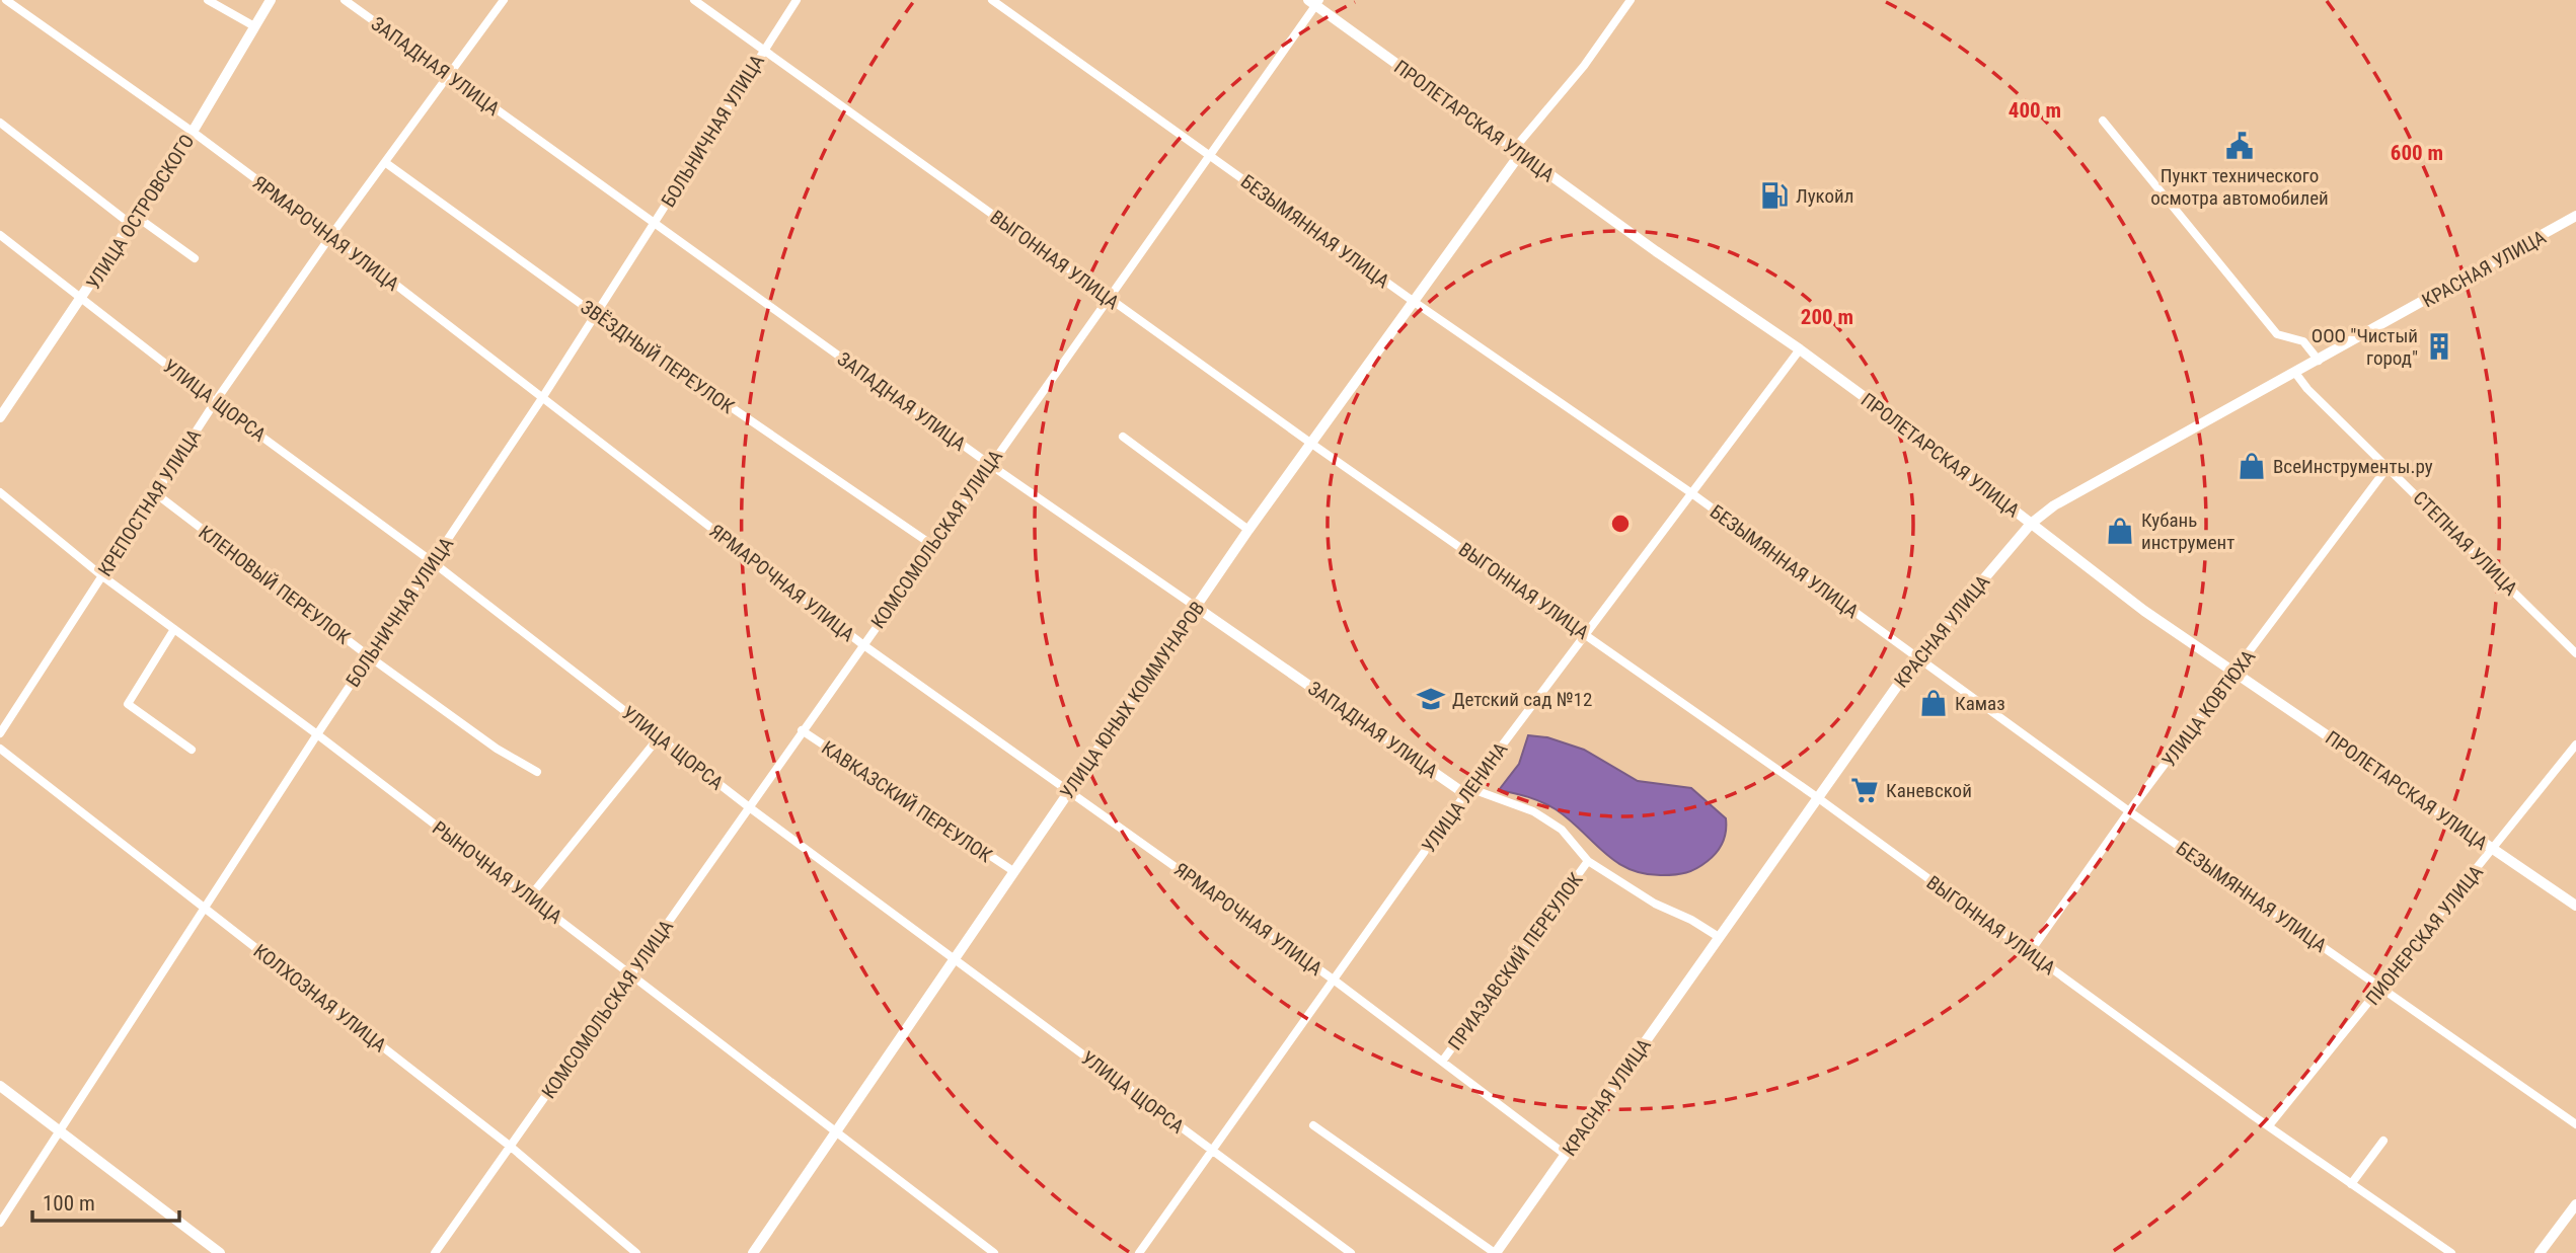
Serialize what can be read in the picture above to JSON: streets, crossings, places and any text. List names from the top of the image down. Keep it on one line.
{"streets":{"street":["ЗАПАДНАЯ УЛИЦА","ПРОЛЕТАРСКАЯ УЛИЦА","БОЛЬНИЧНАЯ УЛИЦА","УЛИЦА ОСТРОВСКОГО","БЕЗЫМЯННАЯ УЛИЦА","ЯРМАРОЧНАЯ УЛИЦА","ВЫГОННАЯ УЛИЦА","КРАСНАЯ УЛИЦА","ЗВЁЗДНЫЙ ПЕРЕУЛОК","УЛИЦА ЩОРСА","КРЕПОСТНАЯ УЛИЦА","КОМСОМОЛЬСКАЯ УЛИЦА","СТЕПНАЯ УЛИЦА","КЛЕНОВЫЙ ПЕРЕУЛОК","УЛИЦА ЮНЫХ КОММУНАРОВ","УЛИЦА КОВТЮХА","УЛИЦА ЛЕНИНА","КАВКАЗСКИЙ ПЕРЕУЛОК","РЫНОЧНАЯ УЛИЦА","ПИОНЕРСКАЯ УЛИЦА","ПРИАЗАВСКИЙ ПЕРЕУЛОК","КОЛХОЗНАЯ УЛИЦА"]},"crossings":[["ЗАПАДНАЯ УЛИЦА","БОЛЬНИЧНАЯ УЛИЦА"],["ЗАПАДНАЯ УЛИЦА","КРЕПОСТНАЯ УЛИЦА"],["ЗАПАДНАЯ УЛИЦА","КОМСОМОЛЬСКАЯ УЛИЦА"],["ЗАПАДНАЯ УЛИЦА","УЛИЦА ЮНЫХ КОММУНАРОВ"],["ЗАПАДНАЯ УЛИЦА","УЛИЦА ЛЕНИНА"],["ПРОЛЕТАРСКАЯ УЛИЦА","КРАСНАЯ УЛИЦА"],["ПРОЛЕТАРСКАЯ УЛИЦА","КОМСОМОЛЬСКАЯ УЛИЦА"],["ПРОЛЕТАРСКАЯ УЛИЦА","УЛИЦА ЮНЫХ КОММУНАРОВ"],["ПРОЛЕТАРСКАЯ УЛИЦА","УЛИЦА КОВТЮХА"],["ПРОЛЕТАРСКАЯ УЛИЦА","УЛИЦА ЛЕНИНА"],["ПРОЛЕТАРСКАЯ УЛИЦА","ПИОНЕРСКАЯ УЛИЦА"],["БОЛЬНИЧНАЯ УЛИЦА","ЯРМАРОЧНАЯ УЛИЦА"],["БОЛЬНИЧНАЯ УЛИЦА","ВЫГОННАЯ УЛИЦА"],["БОЛЬНИЧНАЯ УЛИЦА","ЗВЁЗДНЫЙ ПЕРЕУЛОК"],["БОЛЬНИЧНАЯ УЛИЦА","УЛИЦА ЩОРСА"],["БОЛЬНИЧНАЯ УЛИЦА","КЛЕНОВЫЙ ПЕРЕУЛОК"],["БОЛЬНИЧНАЯ УЛИЦА","РЫНОЧНАЯ УЛИЦА"],["БОЛЬНИЧНАЯ УЛИЦА","КОЛХОЗНАЯ УЛИЦА"],["УЛИЦА ОСТРОВСКОГО","ЯРМАРОЧНАЯ УЛИЦА"],["УЛИЦА ОСТРОВСКОГО","УЛИЦА ЩОРСА"],["БЕЗЫМЯННАЯ УЛИЦА","КРАСНАЯ УЛИЦА"],["БЕЗЫМЯННАЯ УЛИЦА","КОМСОМОЛЬСКАЯ УЛИЦА"],["БЕЗЫМЯННАЯ УЛИЦА","УЛИЦА ЮНЫХ КОММУНАРОВ"],["БЕЗЫМЯННАЯ УЛИЦА","УЛИЦА КОВТЮХА"],["БЕЗЫМЯННАЯ УЛИЦА","УЛИЦА ЛЕНИНА"],["БЕЗЫМЯННАЯ УЛИЦА","ПИОНЕРСКАЯ УЛИЦА"],["ЯРМАРОЧНАЯ УЛИЦА","КРАСНАЯ УЛИЦА"],["ЯРМАРОЧНАЯ УЛИЦА","КРЕПОСТНАЯ УЛИЦА"],["ЯРМАРОЧНАЯ УЛИЦА","КОМСОМОЛЬСКАЯ УЛИЦА"],["ЯРМАРОЧНАЯ УЛИЦА","УЛИЦА ЮНЫХ КОММУНАРОВ"],["ЯРМАРОЧНАЯ УЛИЦА","УЛИЦА ЛЕНИНА"],["ЯРМАРОЧНАЯ УЛИЦА","ПРИАЗАВСКИЙ ПЕРЕУЛОК"],["ВЫГОННАЯ УЛИЦА","КРАСНАЯ УЛИЦА"],["ВЫГОННАЯ УЛИЦА","КОМСОМОЛЬСКАЯ УЛИЦА"],["ВЫГОННАЯ УЛИЦА","УЛИЦА ЮНЫХ КОММУНАРОВ"],["ВЫГОННАЯ УЛИЦА","УЛИЦА КОВТЮХА"],["ВЫГОННАЯ УЛИЦА","УЛИЦА ЛЕНИНА"],["ВЫГОННАЯ УЛИЦА","ПИОНЕРСКАЯ УЛИЦА"],["КРАСНАЯ УЛИЦА","СТЕПНАЯ УЛИЦА"],["ЗВЁЗДНЫЙ ПЕРЕУЛОК","КРЕПОСТНАЯ УЛИЦА"],["ЗВЁЗДНЫЙ ПЕРЕУЛОК","КОМСОМОЛЬСКАЯ УЛИЦА"],["УЛИЦА ЩОРСА","КРЕПОСТНАЯ УЛИЦА"],["УЛИЦА ЩОРСА","КОМСОМОЛЬСКАЯ УЛИЦА"],["УЛИЦА ЩОРСА","УЛИЦА ЮНЫХ КОММУНАРОВ"],["УЛИЦА ЩОРСА","УЛИЦА ЛЕНИНА"],["КРЕПОСТНАЯ УЛИЦА","КЛЕНОВЫЙ ПЕРЕУЛОК"],["КРЕПОСТНАЯ УЛИЦА","РЫНОЧНАЯ УЛИЦА"],["КОМСОМОЛЬСКАЯ УЛИЦА","КАВКАЗСКИЙ ПЕРЕУЛОК"],["КОМСОМОЛЬСКАЯ УЛИЦА","РЫНОЧНАЯ УЛИЦА"],["КОМСОМОЛЬСКАЯ УЛИЦА","КОЛХОЗНАЯ УЛИЦА"],["СТЕПНАЯ УЛИЦА","УЛИЦА КОВТЮХА"],["УЛИЦА ЮНЫХ КОММУНАРОВ","КАВКАЗСКИЙ ПЕРЕУЛОК"],["УЛИЦА ЮНЫХ КОММУНАРОВ","РЫНОЧНАЯ УЛИЦА"]],"places":{"public building":["Пункт технического осмотра автомобилей"],"fuel station":["Лукойл"],"building":["ООО \"Чистый город\""],"shop":["ВсеИнструменты.ру","Кубань инструмент","Камаз"],"school or university":["Детский сад №12"],"supermarket":["Каневской"]},"scale_bar":"100 m","rings":["400 m","600 m","200 m"]}
